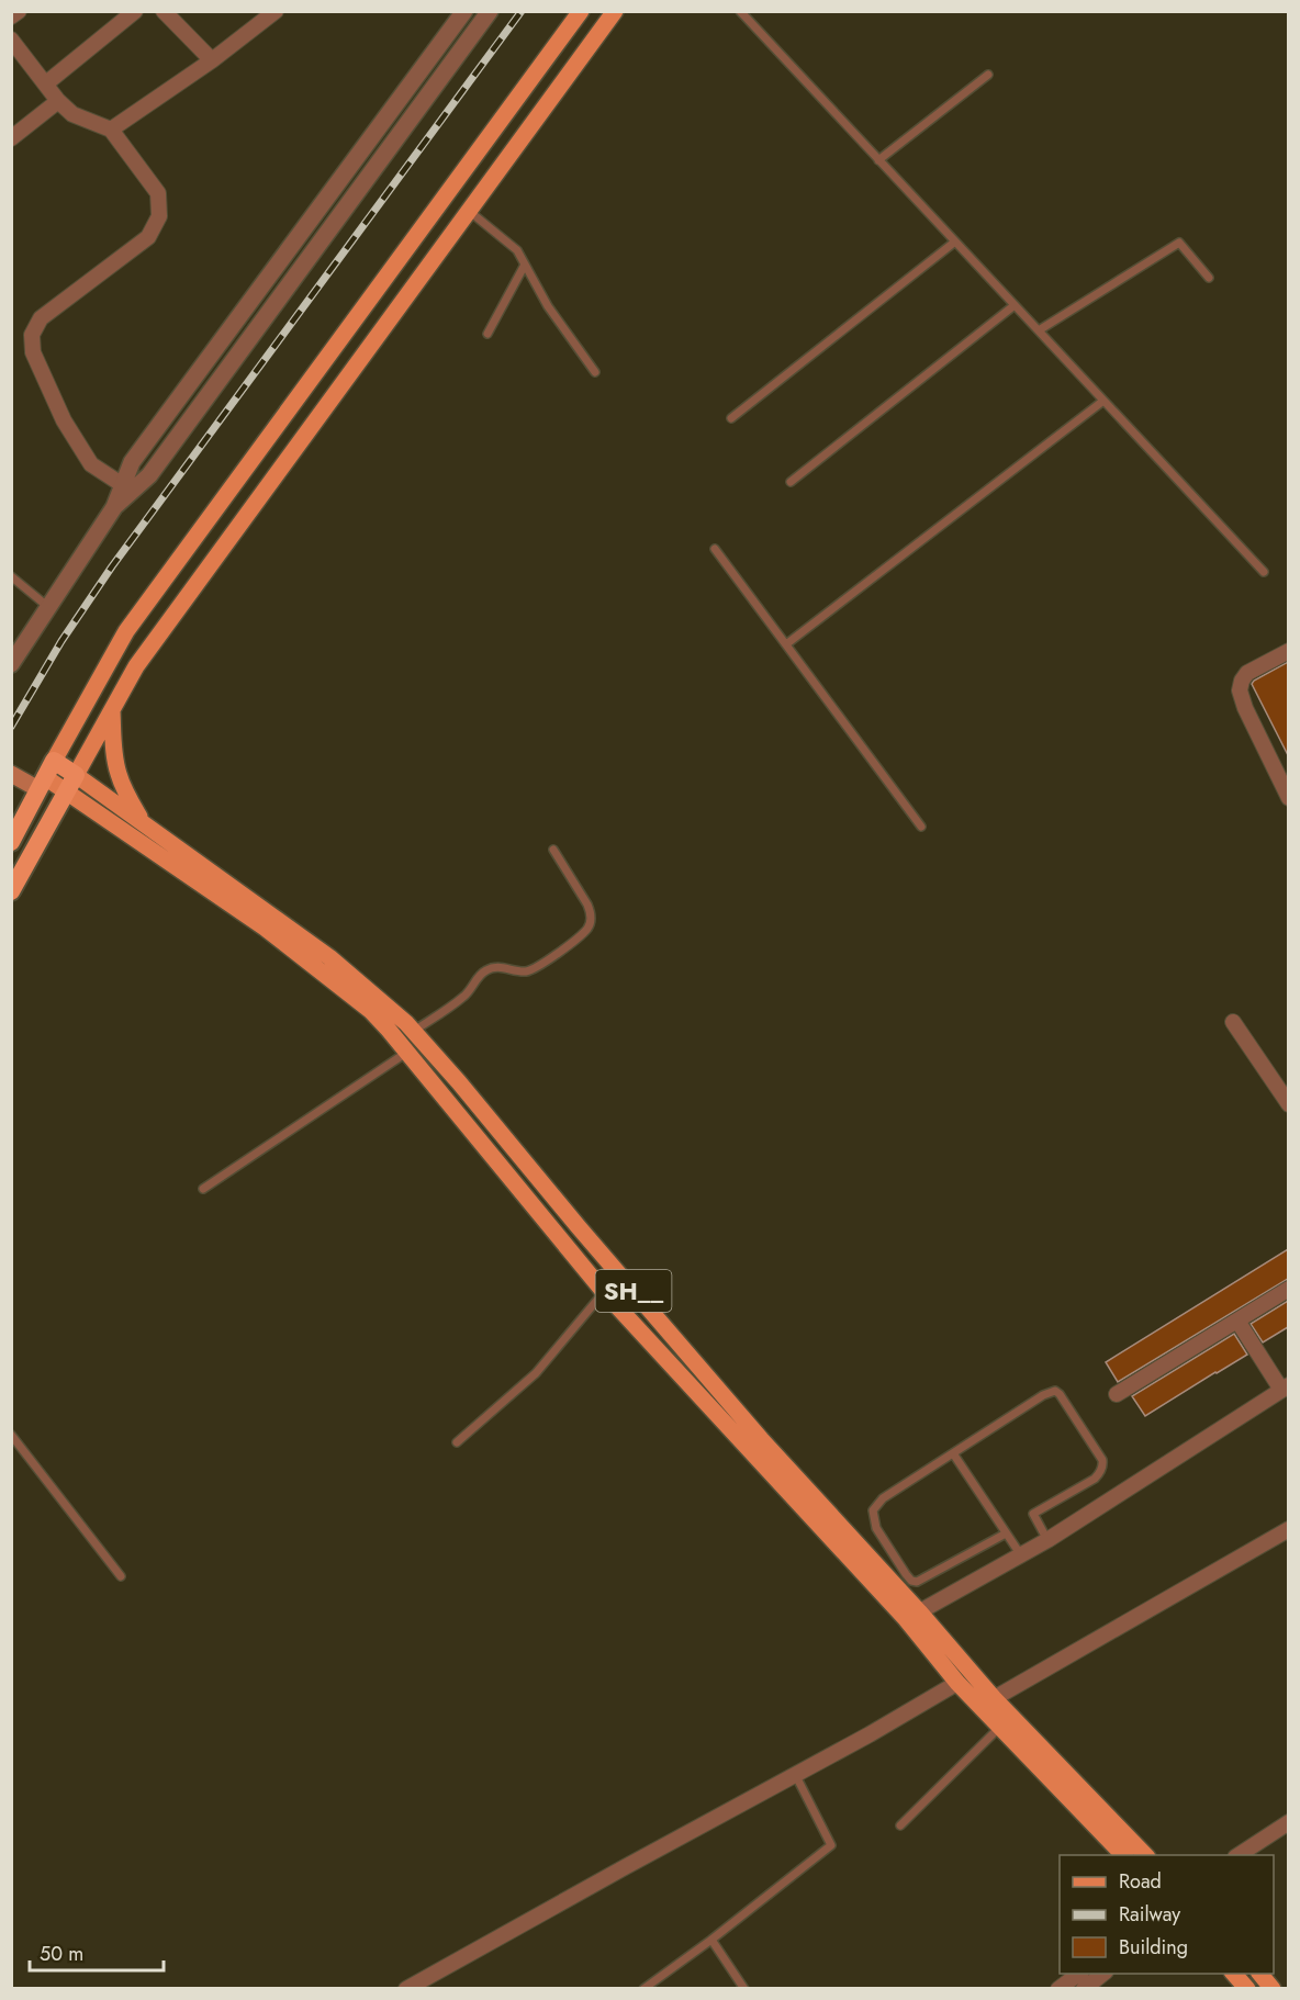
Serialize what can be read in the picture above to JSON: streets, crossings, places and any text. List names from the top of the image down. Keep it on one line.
{"streets":{"main road":["SH__"]},"legend":["Road","Railway","Building"],"scale_bar":"50 m"}
